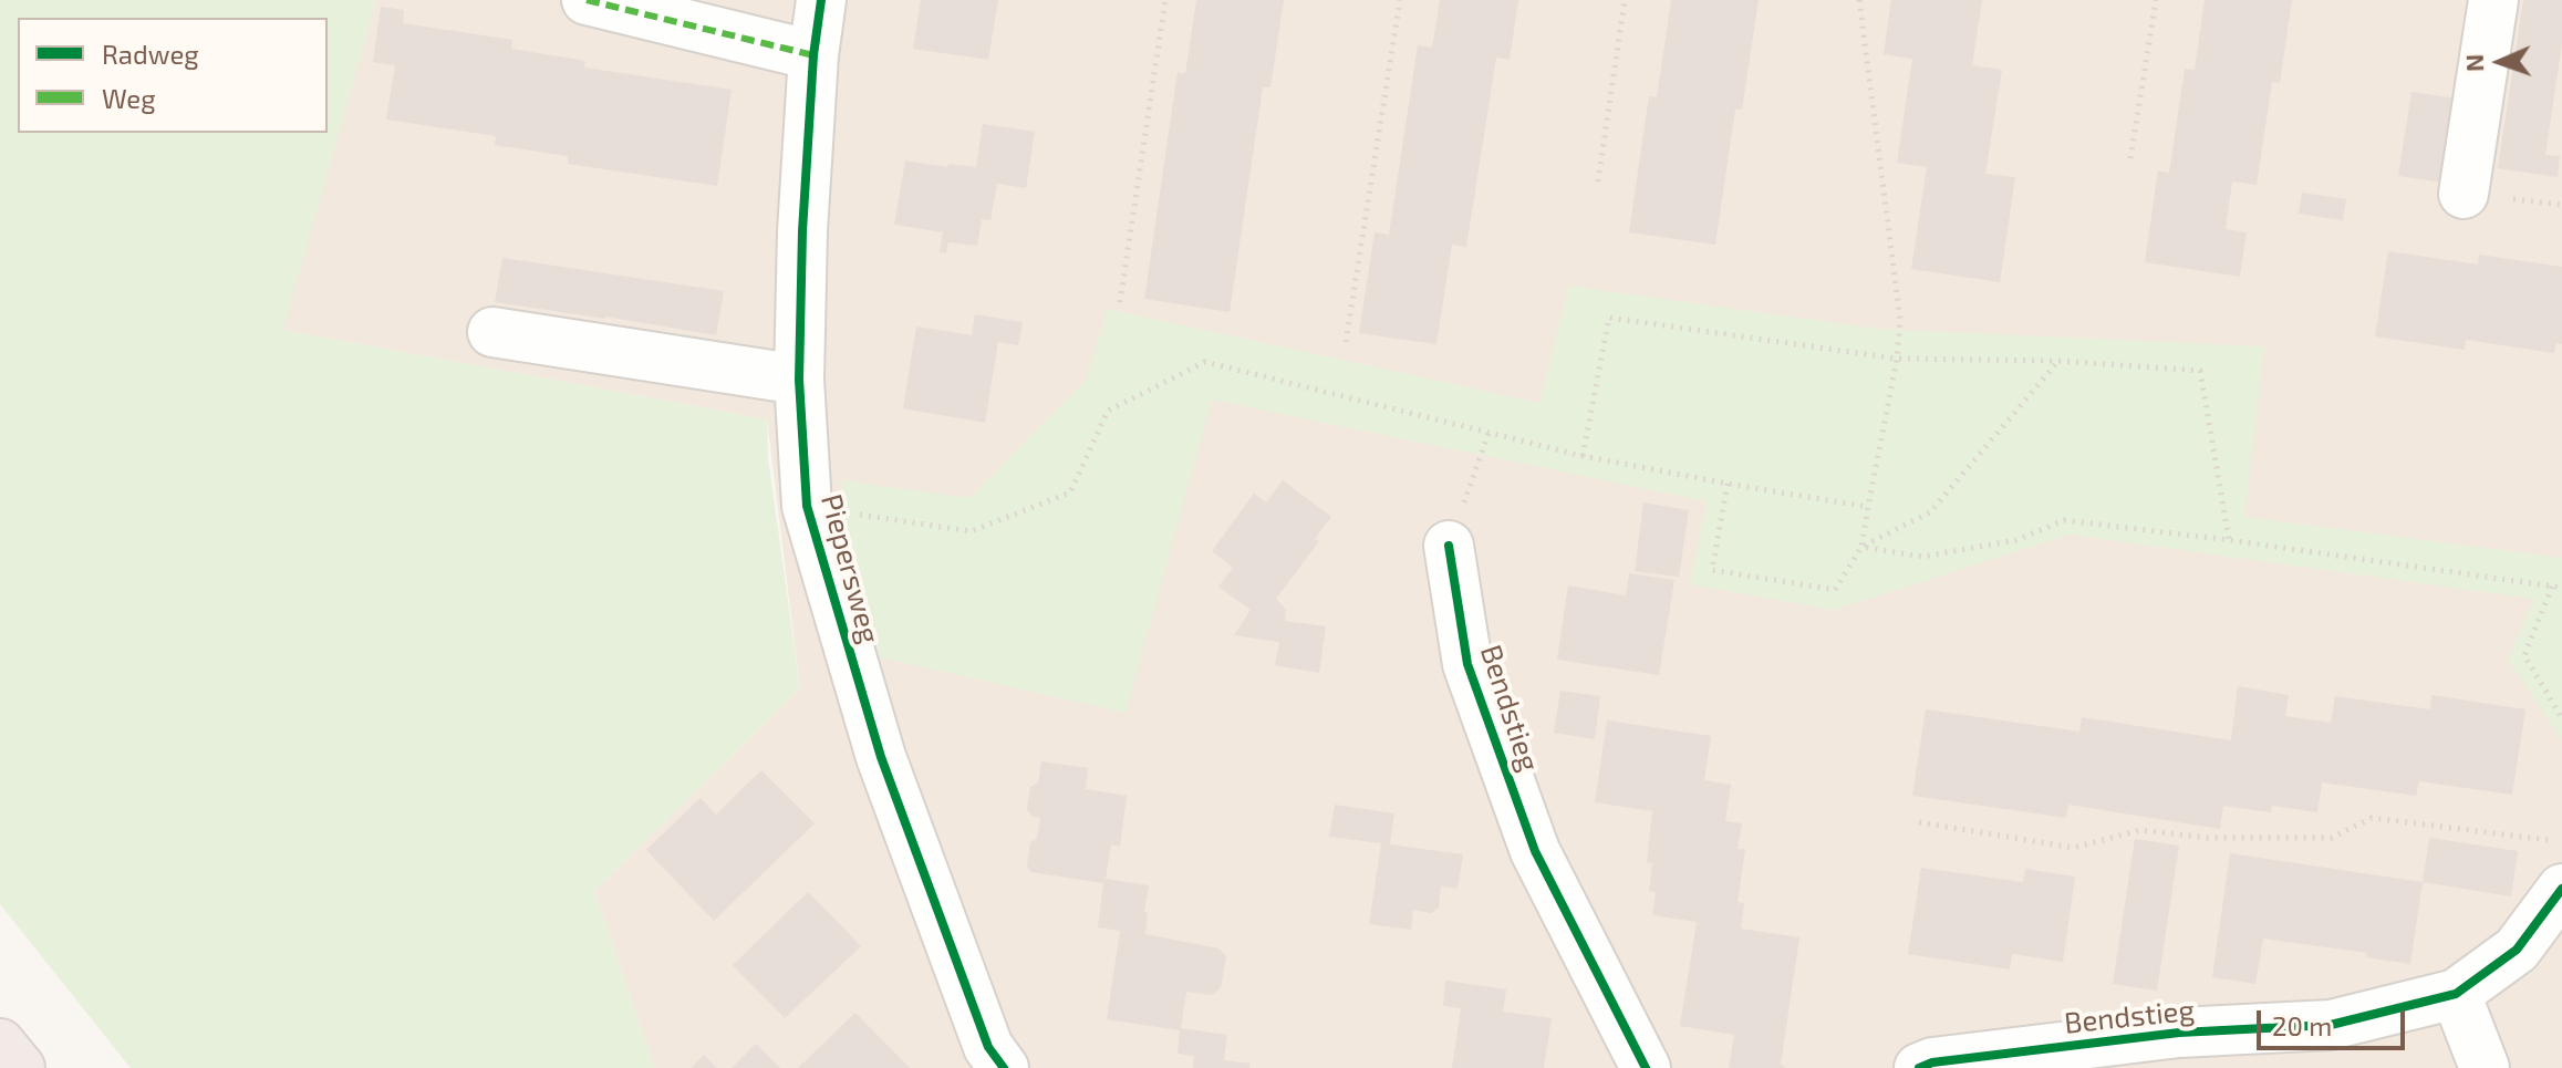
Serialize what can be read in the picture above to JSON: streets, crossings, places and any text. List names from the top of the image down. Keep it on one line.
{"streets":{"street":["Piepersweg","Bendstieg"]},"legend":["Radweg","Weg"],"scale_bar":"20 m","north":"left"}
